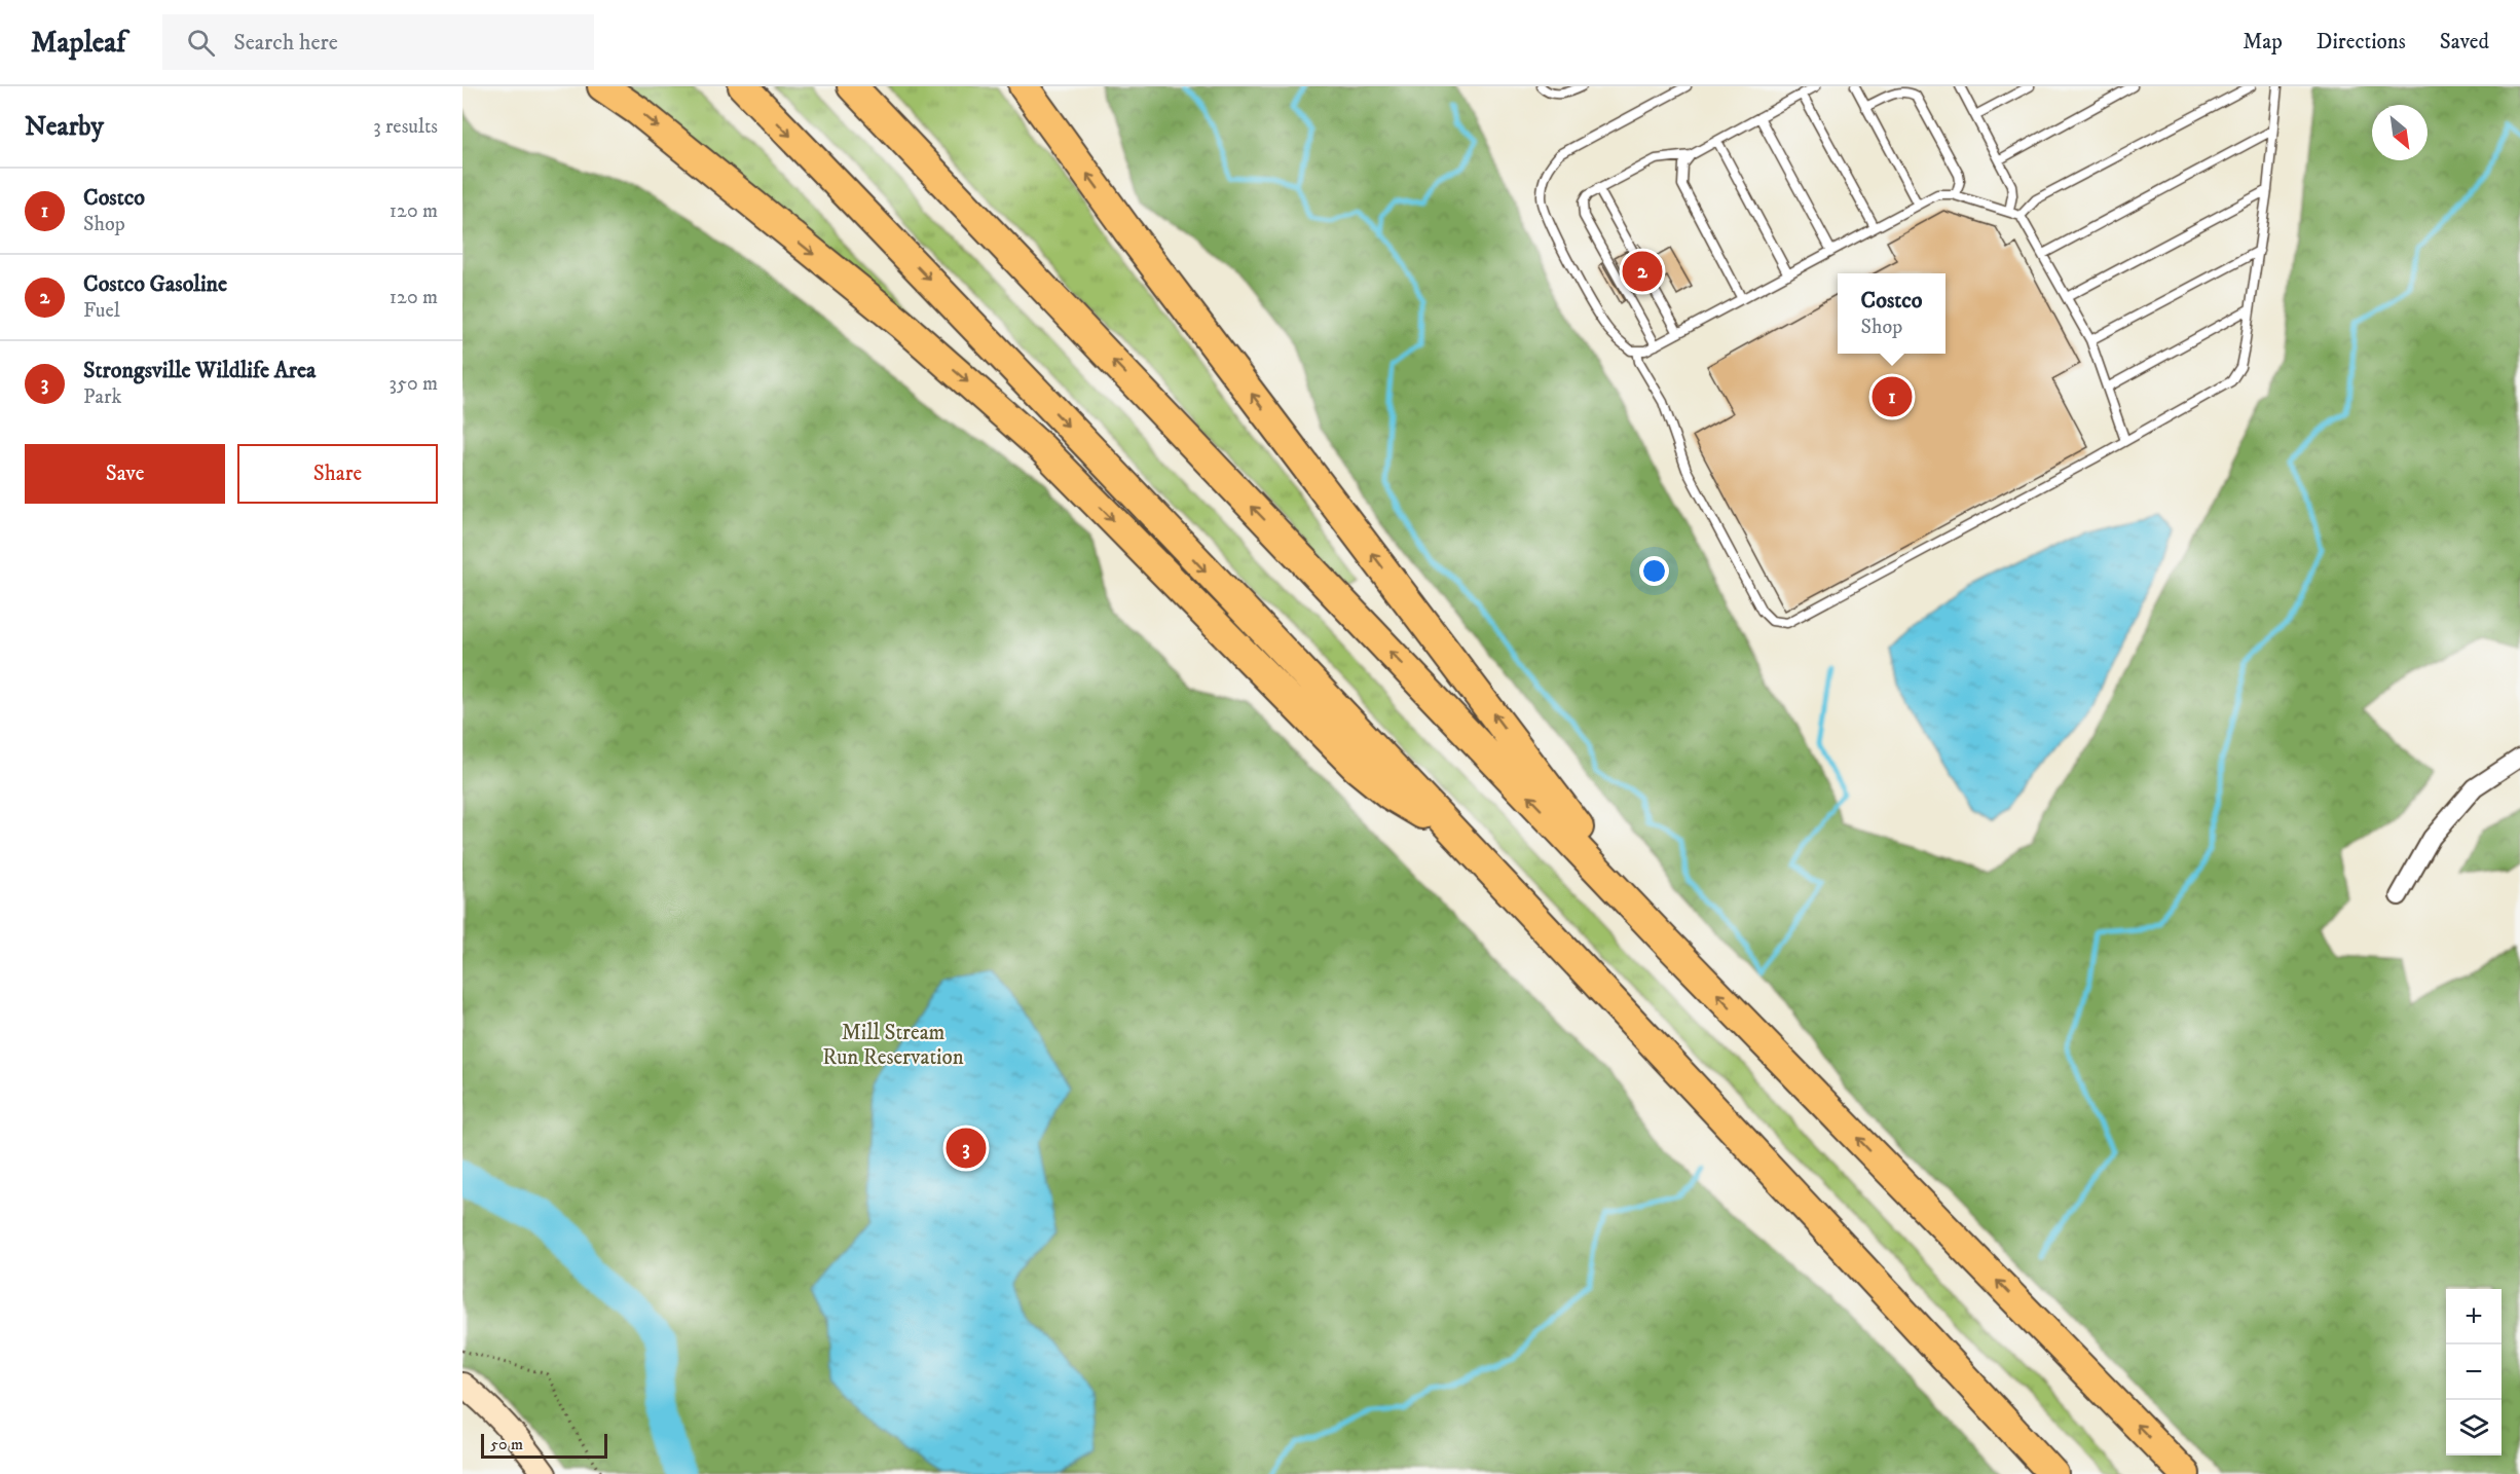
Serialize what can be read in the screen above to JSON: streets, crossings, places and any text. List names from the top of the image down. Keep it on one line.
{"parks":["Mill Stream Run Reservation"],"scale_bar":"50 m","north":"bottom right","page":{"header":"Mapleaf","search":"Search here","nav":["Map","Directions","Saved"],"heading":["Nearby","3 results"],"list":[{"mark":"1","name":"Costco","note":"Shop","value":"120 m"},{"mark":"2","name":"Costco Gasoline","note":"Fuel","value":"120 m"},{"mark":"3","name":"Strongsville Wildlife Area","note":"Park","value":"350 m"}],"pins":["2","1","3"],"popup":["Costco","Shop"],"buttons":["Save","Share"],"map_buttons":["+","−"],"scale":"50 m"}}
